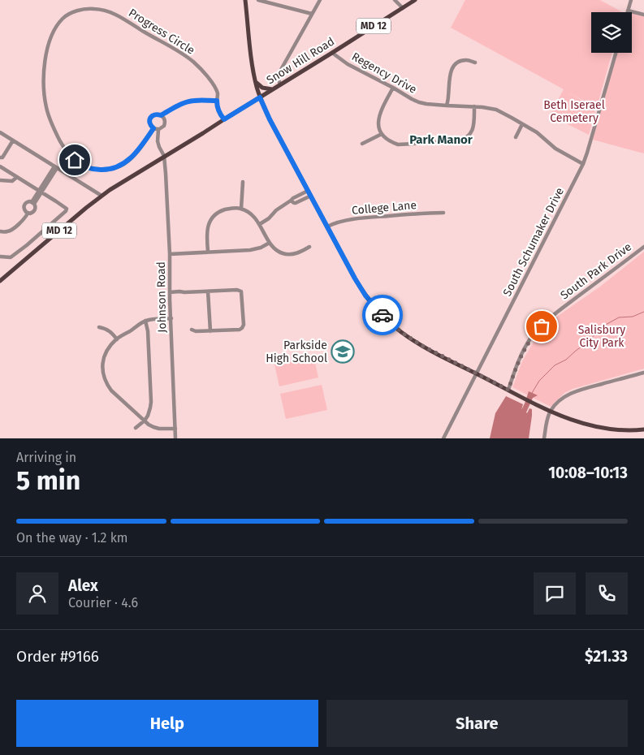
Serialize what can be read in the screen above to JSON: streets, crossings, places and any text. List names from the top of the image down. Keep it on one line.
{"streets":{"main road":["MD 12","Snow Hill Road"],"street":["Progress Circle","Regency Drive","College Lane","South Schumaker Drive","South Park Drive","Johnson Road"]},"crossings":[["Progress Circle","Snow Hill Road"],["Progress Circle","Johnson Road"],["Snow Hill Road","Regency Drive"],["Snow Hill Road","Johnson Road"],["Regency Drive","South Schumaker Drive"]],"districts":["Park Manor"],"parks":["Beth Iserael Cemetery","Salisbury City Park"],"places":{"school or university":["Parkside High School"]},"page":{"heading":["5 min","Arriving in","10:08–10:13"],"panel":["Alex","Courier · 4.6","Order #9166","$21.33"],"bar":"On the way · 1.2 km","buttons":["Help","Share"]}}
